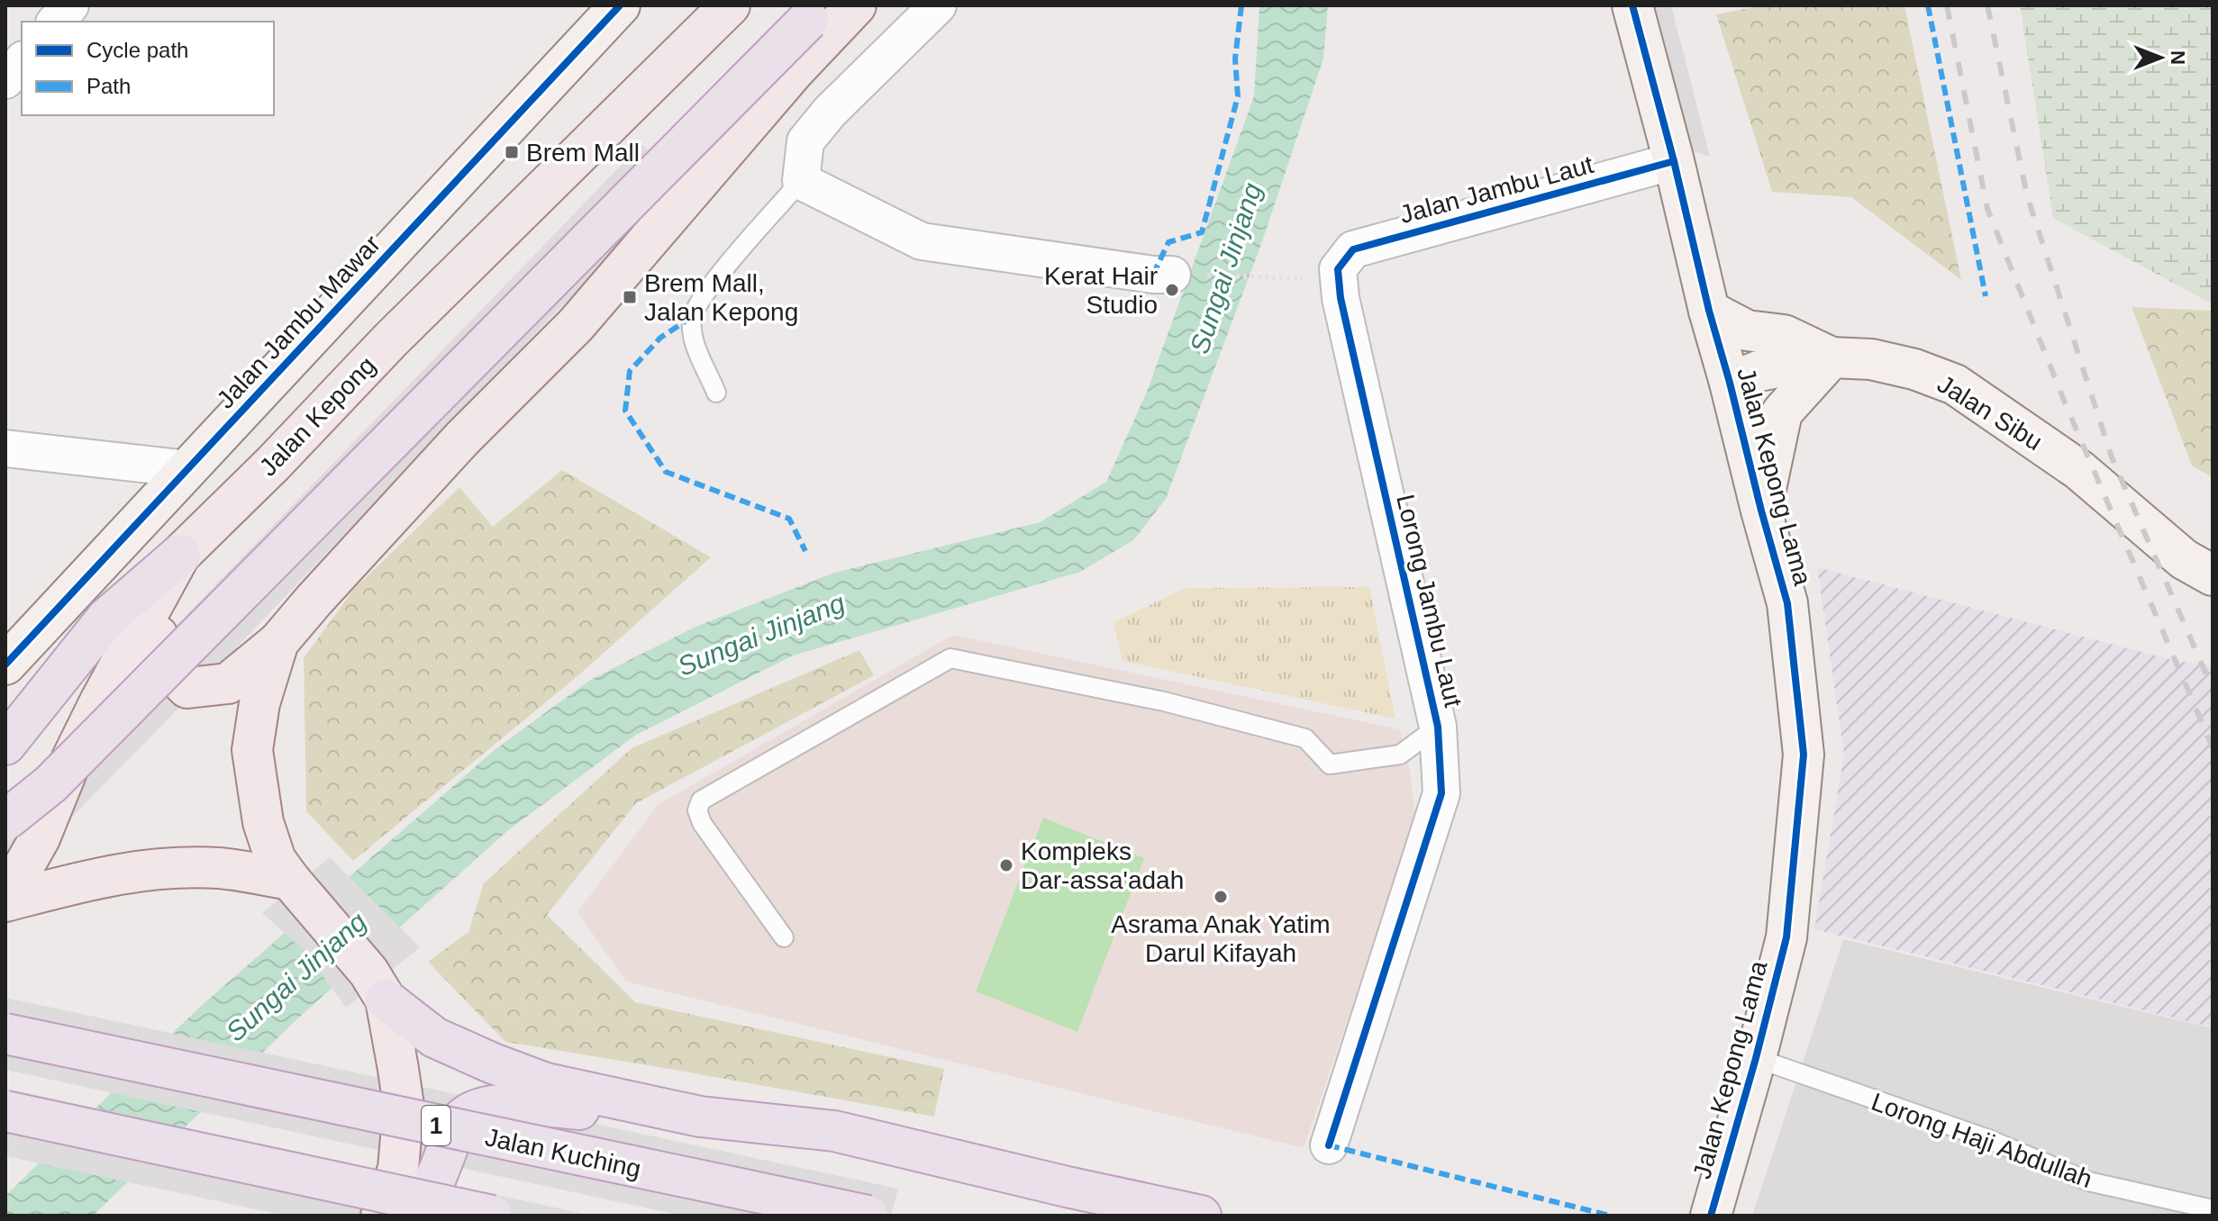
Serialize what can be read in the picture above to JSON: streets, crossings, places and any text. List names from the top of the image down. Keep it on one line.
{"streets":{"highway":["1","Jalan Kuching"],"main road":["Jalan Kepong"],"street":["Jalan Jambu Laut","Jalan Jambu Mawar","Jalan Sibu","Jalan Kepong Lama","Lorong Jambu Laut"],"lane":["Lorong Haji Abdullah"]},"crossings":[["Jalan Jambu Laut","Jalan Kepong Lama"],["Jalan Jambu Laut","Lorong Jambu Laut"],["Jalan Sibu","Jalan Kepong Lama"],["Jalan Kepong Lama","Lorong Haji Abdullah"]],"water":["Sungai Jinjang"],"places":{"transit":["Brem Mall","Brem Mall, Jalan Kepong"],"other":["Kerat Hair Studio","Kompleks Dar-assa'adah","Asrama Anak Yatim Darul Kifayah"]},"legend":["Cycle path","Path"],"north":"right"}
